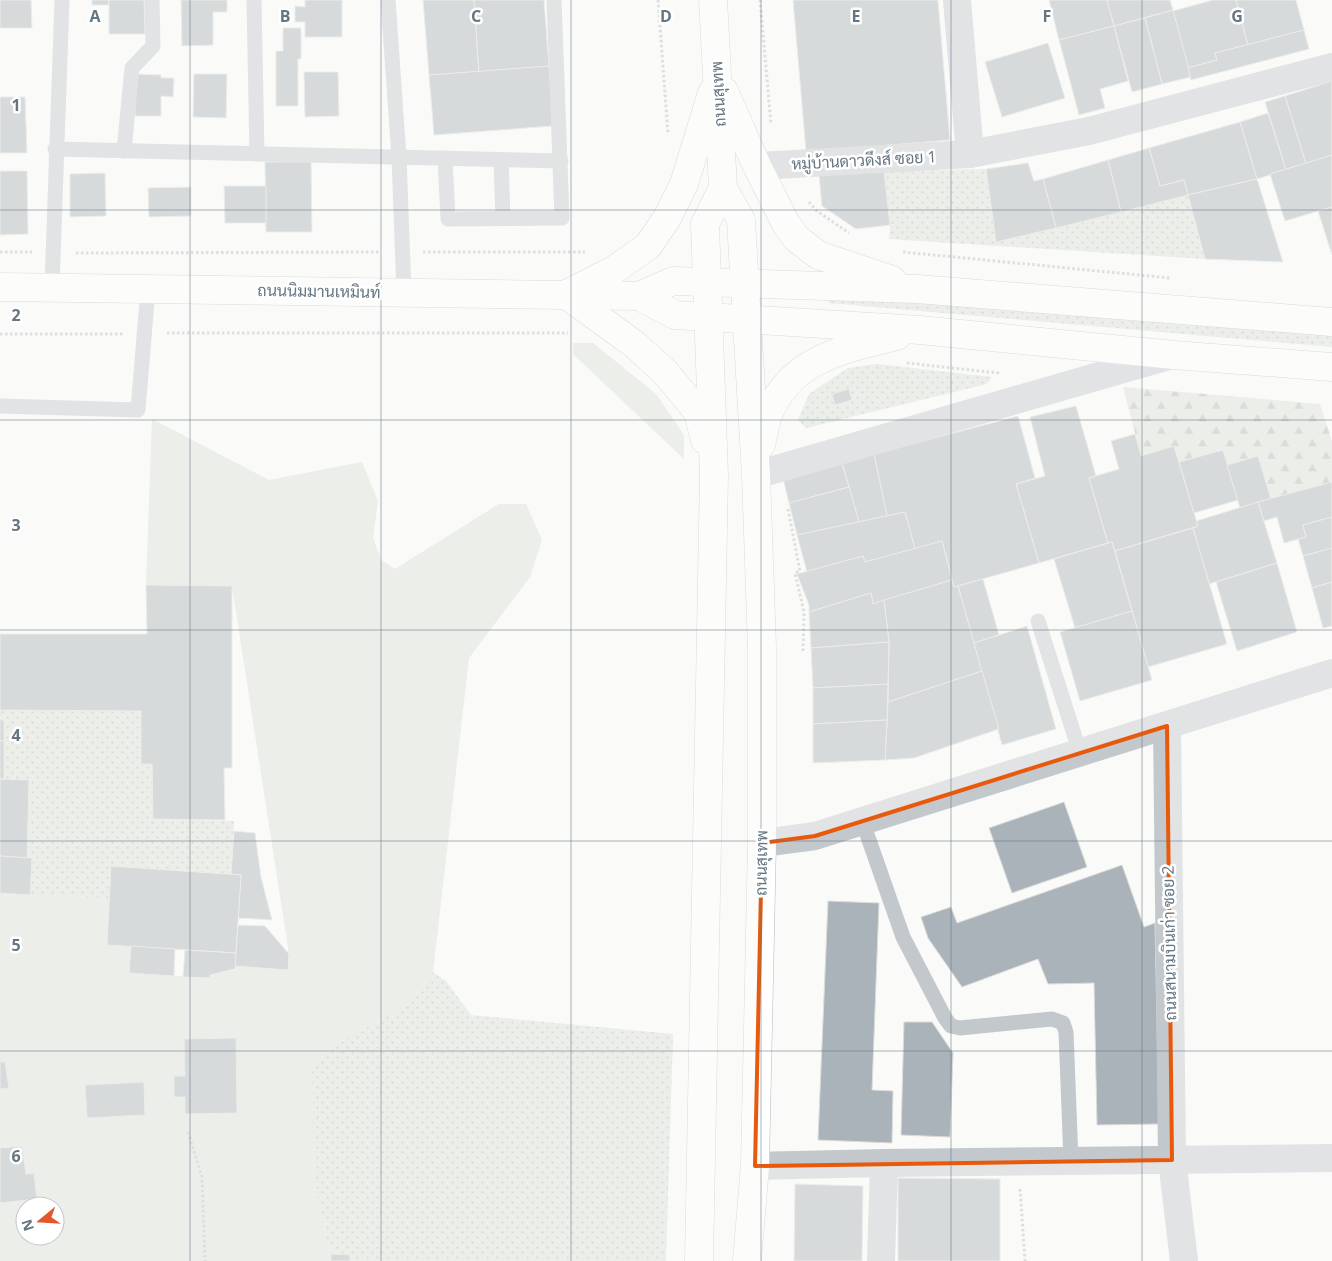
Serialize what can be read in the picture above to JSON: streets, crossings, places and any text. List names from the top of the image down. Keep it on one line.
{"streets":{"main road":["ถนนสุเทพ","ถนนนิมมานเหมินท์"],"street":["หมู่บ้านดาวดึงส์ ซอย 1","ถนนสนามบินเก่า ซอย 2"]},"north":"left","grid":{"columns":["A","B","C","D","E","F","G"],"rows":["1","2","3","4","5","6"]}}
